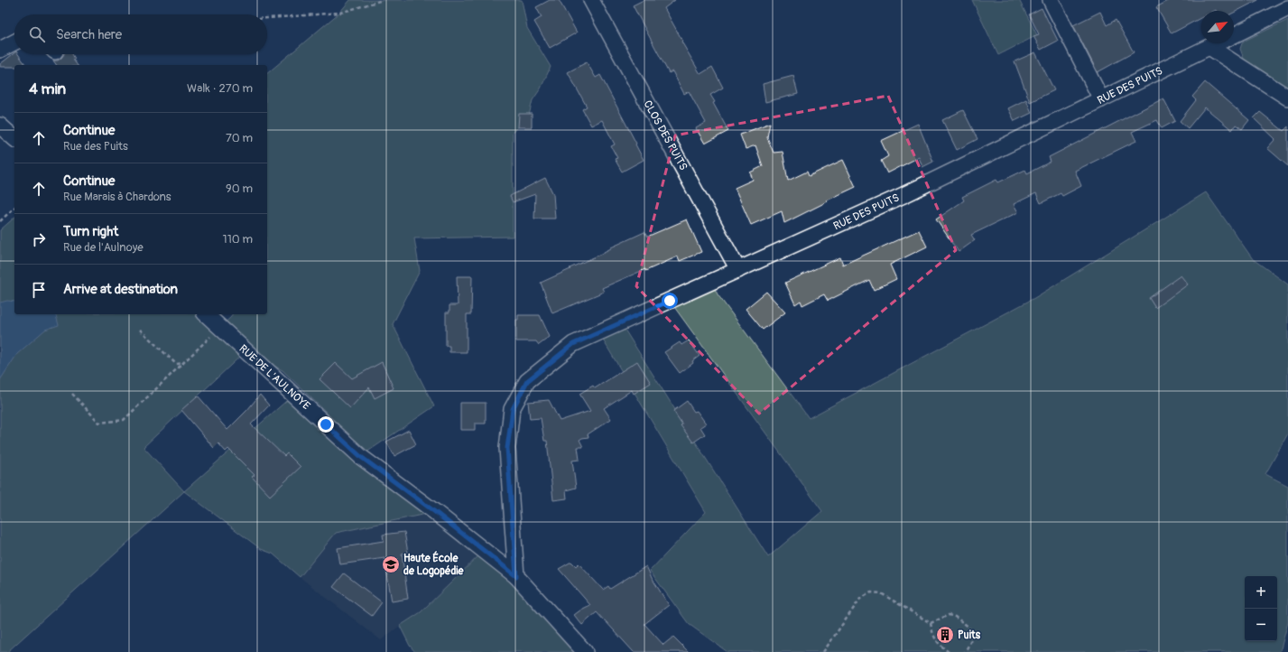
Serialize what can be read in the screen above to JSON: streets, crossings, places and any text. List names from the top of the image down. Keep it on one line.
{"streets":{"street":["RUE DES PUITS","CLOS DES PUITS","RUE DE L'AULNOYE"]},"crossings":[["RUE DES PUITS","CLOS DES PUITS"],["RUE DES PUITS","RUE DE L'AULNOYE"]],"places":{"school or university":["Haute École de Logopédie"],"building":["Puits"]},"north":"top right","page":{"search":"Search here","heading":["4 min","Walk · 270 m"],"list":[["Continue","Rue des Puits","70 m"],["Continue","Rue Marais à Chardons","90 m"],["Turn right","Rue de l'Aulnoye","110 m"],"Arrive at destination"],"map_buttons":["+","−"]}}
